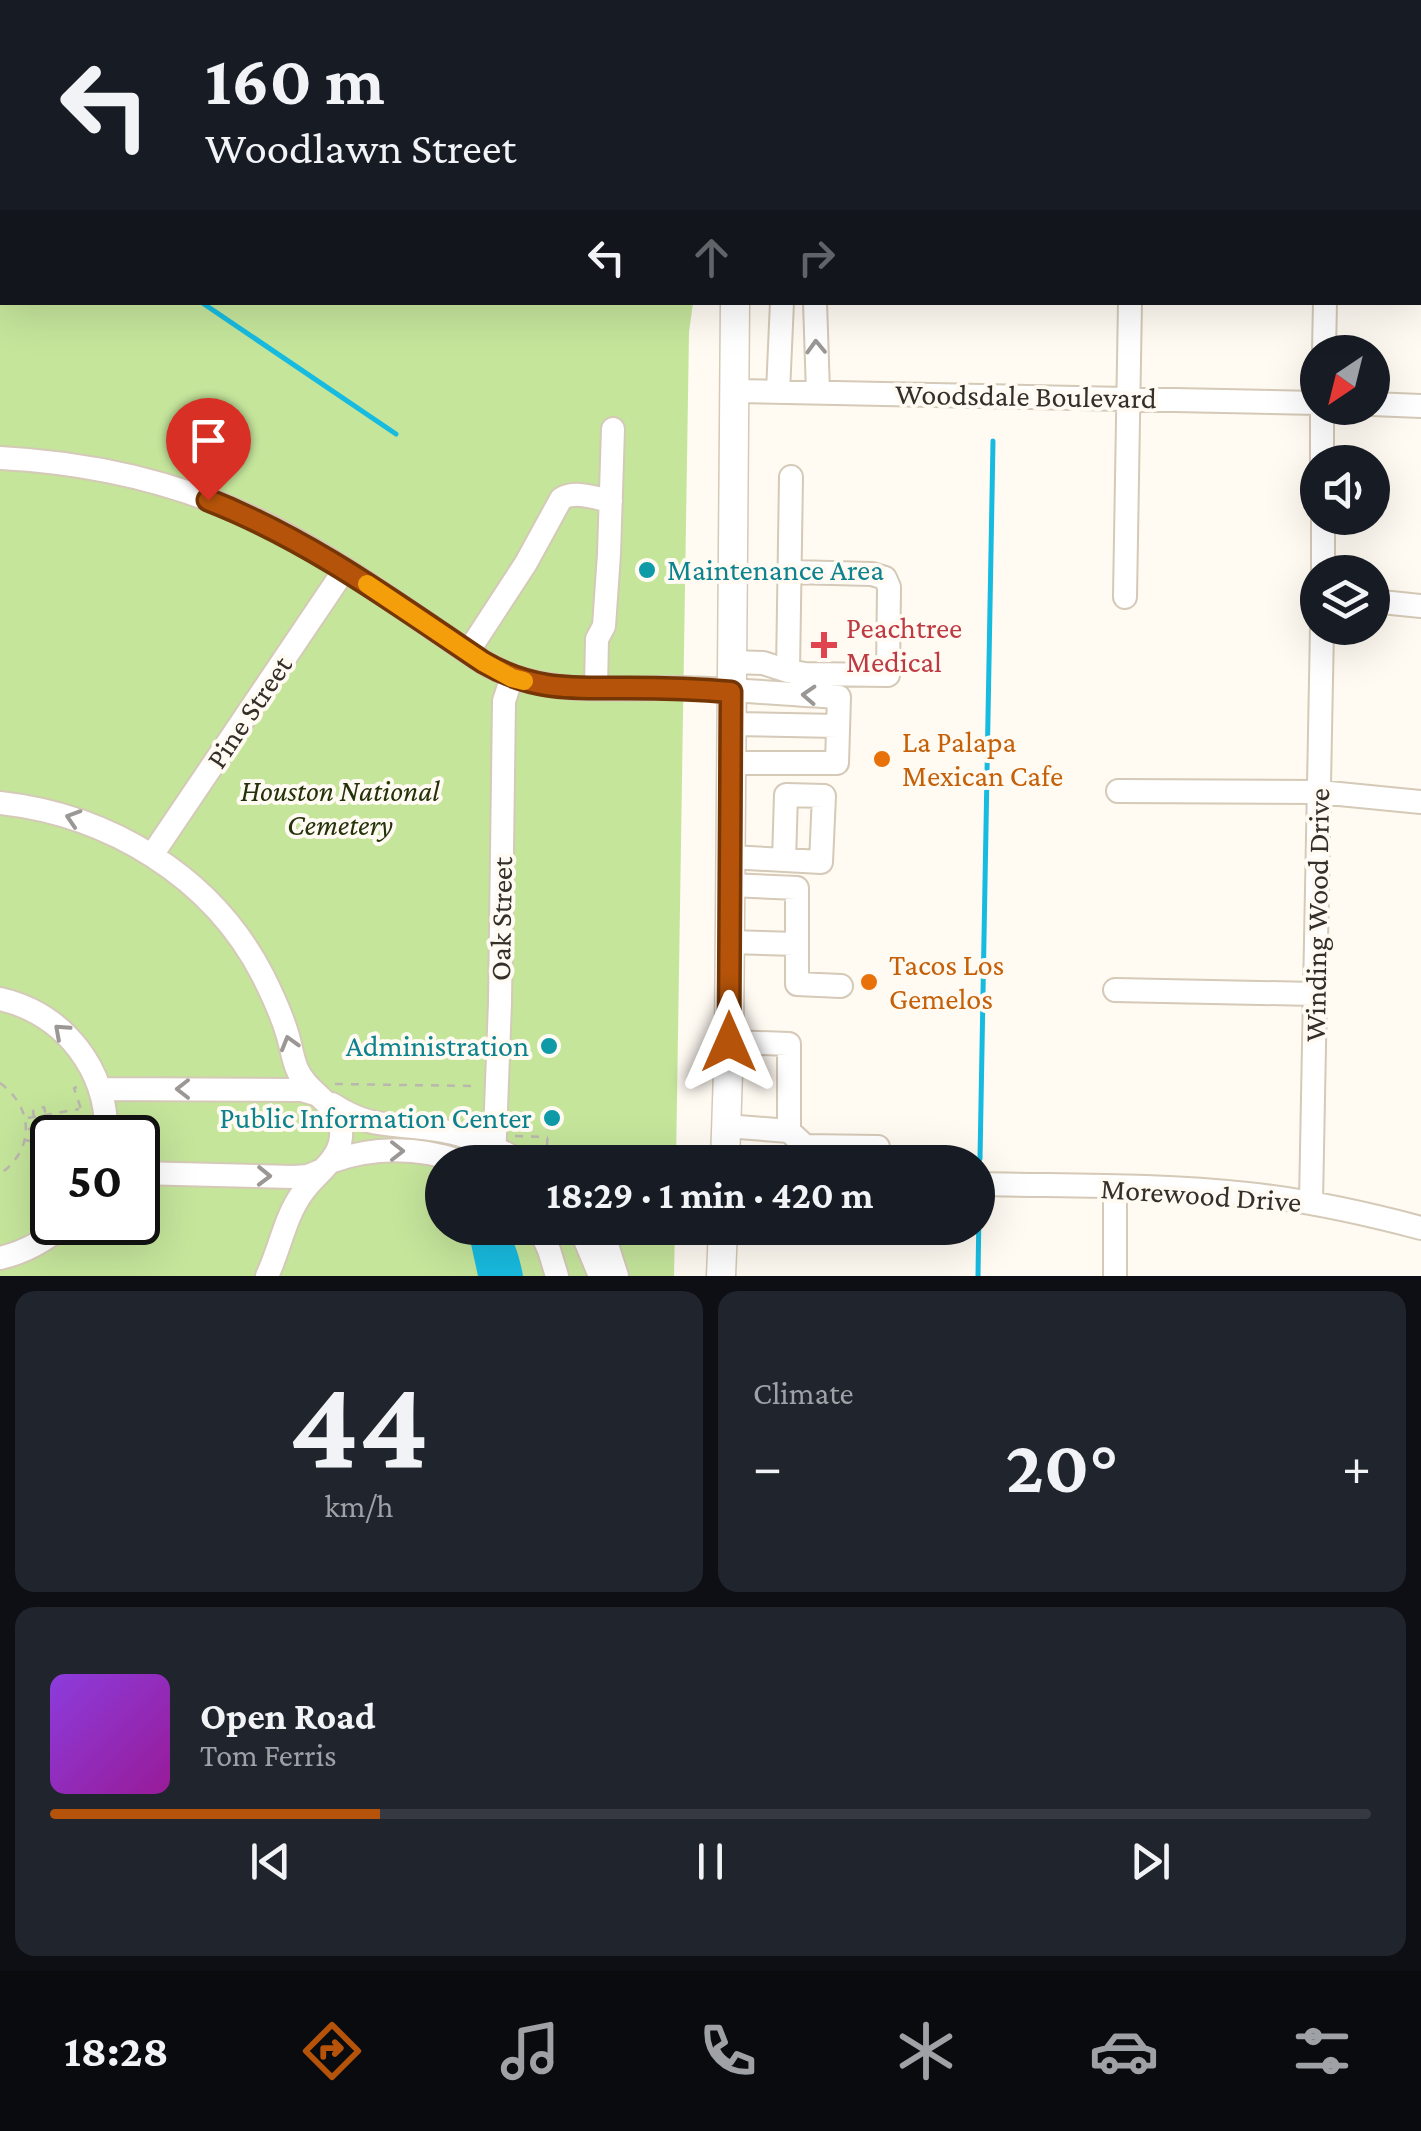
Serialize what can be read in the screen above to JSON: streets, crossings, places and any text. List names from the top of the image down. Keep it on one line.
{"streets":{"street":["Woodsdale Boulevard","Pine Street","Winding Wood Drive","Oak Street","Morewood Drive"]},"crossings":[["Winding Wood Drive","Morewood Drive"]],"parks":["Houston National Cemetery"],"places":{"other":["Maintenance Area","La Palapa Mexican Cafe","Tacos Los Gemelos","Administration","Public Information Center"],"health":["Peachtree Medical"]},"north":"bottom left","page":{"turn":["160 m","Woodlawn Street"],"limit":"50","trip":"18:29 · 1 min · 420 m","tile":[["44","km/h"],"Climate"],"heat":["−","20°","+"],"song":["Open Road","Tom Ferris"],"tabs":"18:28"}}
